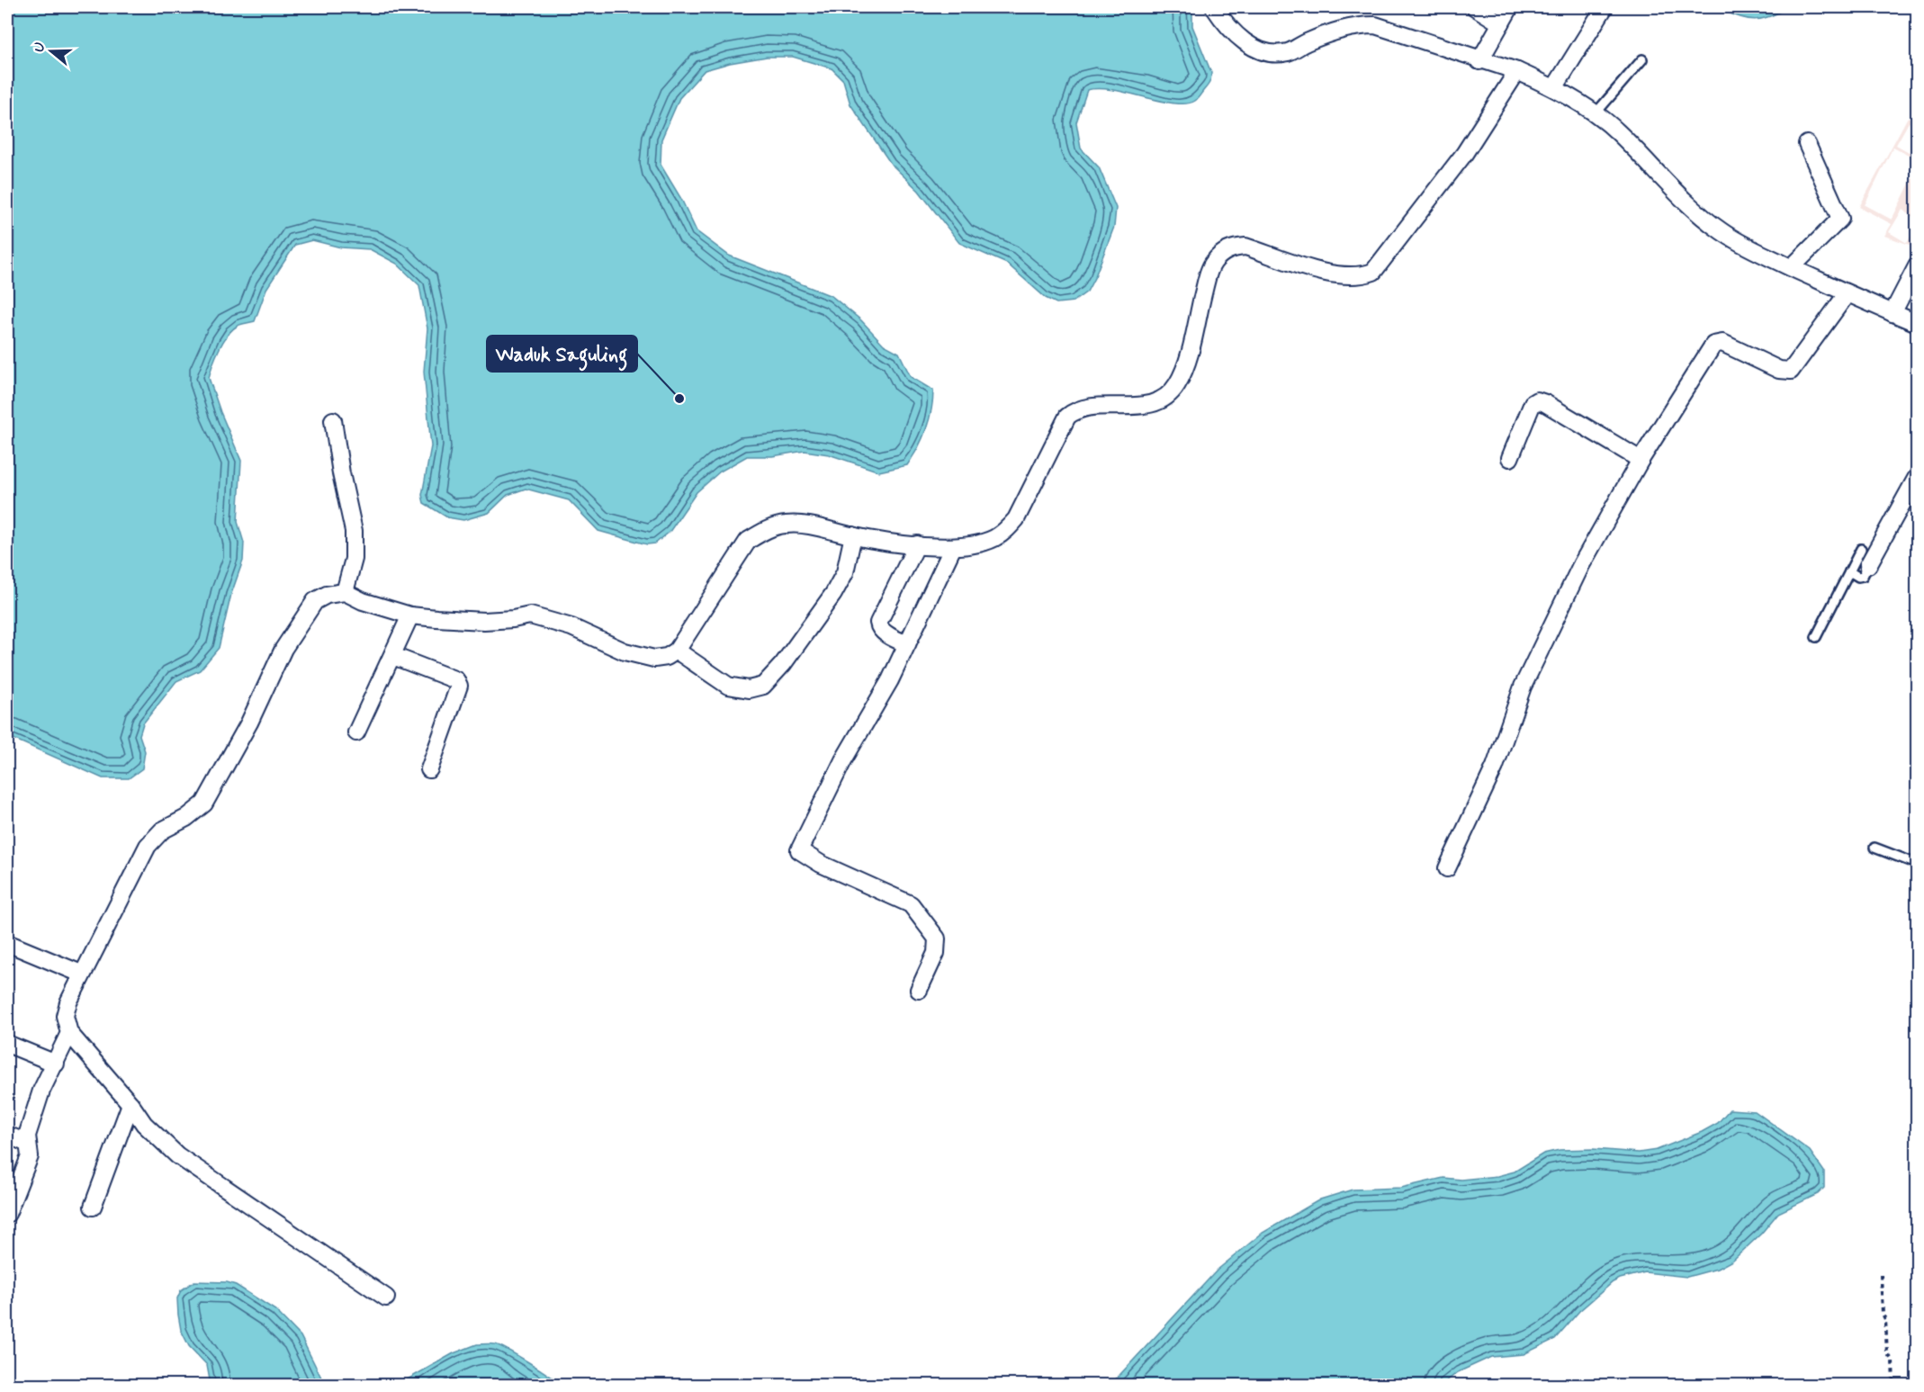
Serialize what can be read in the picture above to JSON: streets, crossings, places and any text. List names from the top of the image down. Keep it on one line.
{"places":["Waduk Saguling"],"north":"left"}
